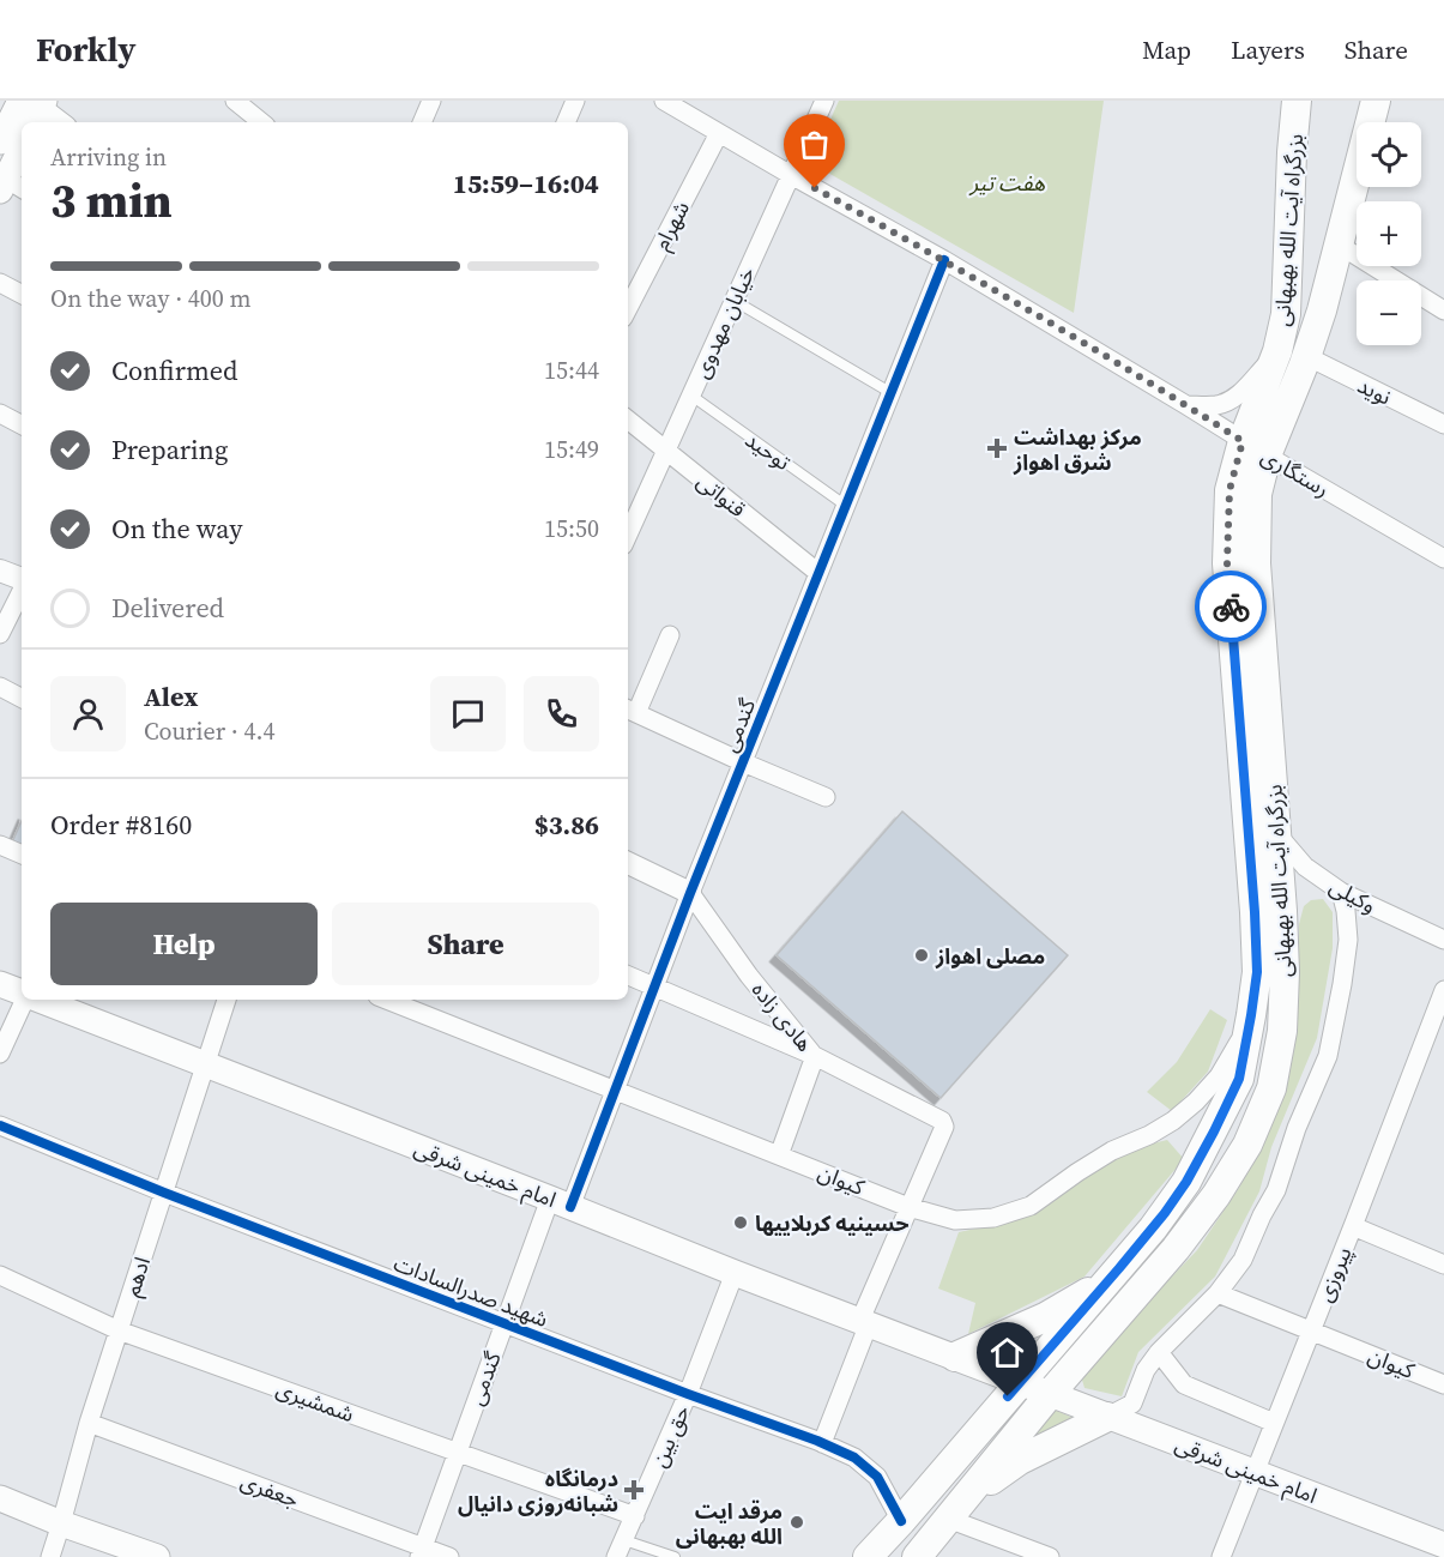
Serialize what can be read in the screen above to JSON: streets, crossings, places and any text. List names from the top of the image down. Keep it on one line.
{"streets":{"highway":["بزرگراه آیت الله بهبهانی"],"main road":["امام خمینی شرقی"],"street":["شهرام","خیابان مهدوی","نوید","رستگاری","قنواتی","گندمی","وکیلی","هادی زاده","کیوان","پیروزی","ادهم","شهید صدرالسادات","شمشیری","حق بین","جعفری"],"lane":["توحید"]},"crossings":[["شهرام","رستگاری"],["بزرگراه آیت الله بهبهانی","نوید"],["بزرگراه آیت الله بهبهانی","رستگاری"],["بزرگراه آیت الله بهبهانی","وکیلی"],["بزرگراه آیت الله بهبهانی","امام خمینی شرقی"],["بزرگراه آیت الله بهبهانی","کیوان"],["بزرگراه آیت الله بهبهانی","شهید صدرالسادات"],["خیابان مهدوی","توحید"],["خیابان مهدوی","رستگاری"],["خیابان مهدوی","قنواتی"],["توحید","گندمی"],["رستگاری","گندمی"],["قنواتی","گندمی"],["گندمی","هادی زاده"],["گندمی","امام خمینی شرقی"],["گندمی","کیوان"],["گندمی","شهید صدرالسادات"],["گندمی","شمشیری"],["گندمی","جعفری"],["هادی زاده","کیوان"],["امام خمینی شرقی","پیروزی"],["امام خمینی شرقی","ادهم"],["امام خمینی شرقی","حق بین"],["کیوان","پیروزی"],["ادهم","شهید صدرالسادات"],["ادهم","شمشیری"],["ادهم","جعفری"],["شهید صدرالسادات","حق بین"],["شمشیری","حق بین"]],"parks":["هفت تیر"],"places":{"health":["مرکز بهداشت شرق اهواز","درمانگاه شبانه‌روزی دانیال"],"other":["مصلی اهواز","حسینیه کربلاییها","مرقد ایت الله بهبهانی"]},"page":{"header":"Forkly","nav":["Map","Layers","Share"],"map_buttons":["+","−"],"heading":["3 min","Arriving in","15:59–16:04"],"panel":["Alex","Courier · 4.4","Order #8160","$3.86"],"bar":"On the way · 400 m","list":[["Confirmed","15:44"],["Preparing","15:49"],["On the way","15:50"],"Delivered"],"buttons":["Help","Share"]}}
